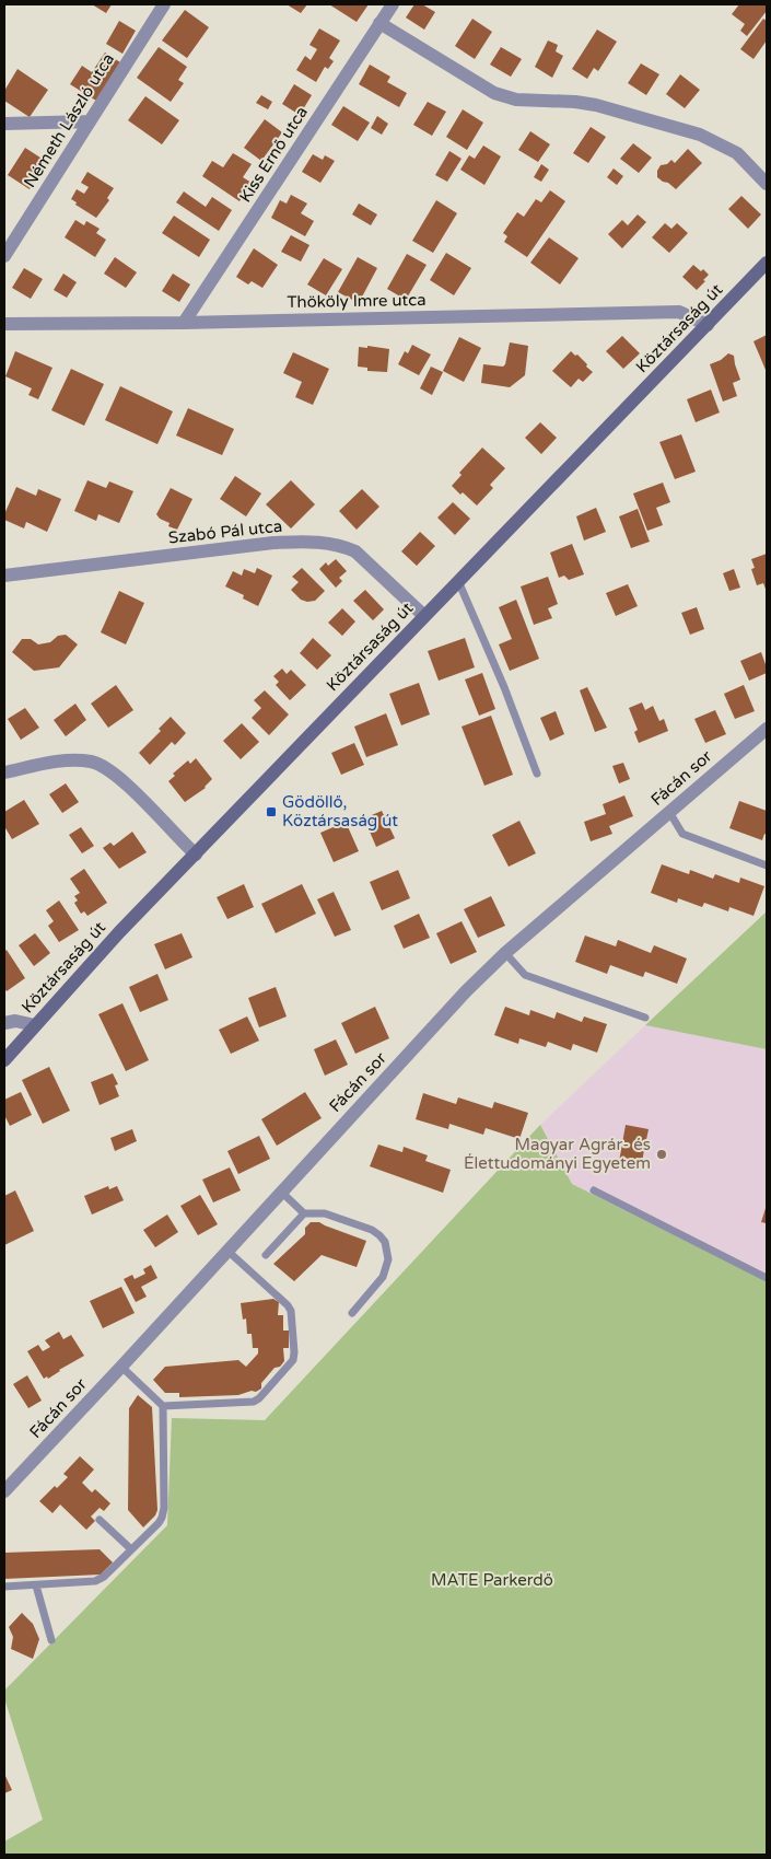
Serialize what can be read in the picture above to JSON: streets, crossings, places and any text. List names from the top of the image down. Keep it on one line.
{"streets":{"main road":["Köztársaság út"],"street":["Németh László utca","Kiss Ernő utca","Thököly Imre utca","Szabó Pál utca","Fácán sor"]},"crossings":[["Kiss Ernő utca","Thököly Imre utca"],["Thököly Imre utca","Köztársaság út"],["Köztársaság út","Szabó Pál utca"]],"parks":["MATE Parkerdő"],"places":{"transit":["Gödöllő, Köztársaság út"],"other":["Magyar Agrár- és Élettudományi Egyetem"]}}
